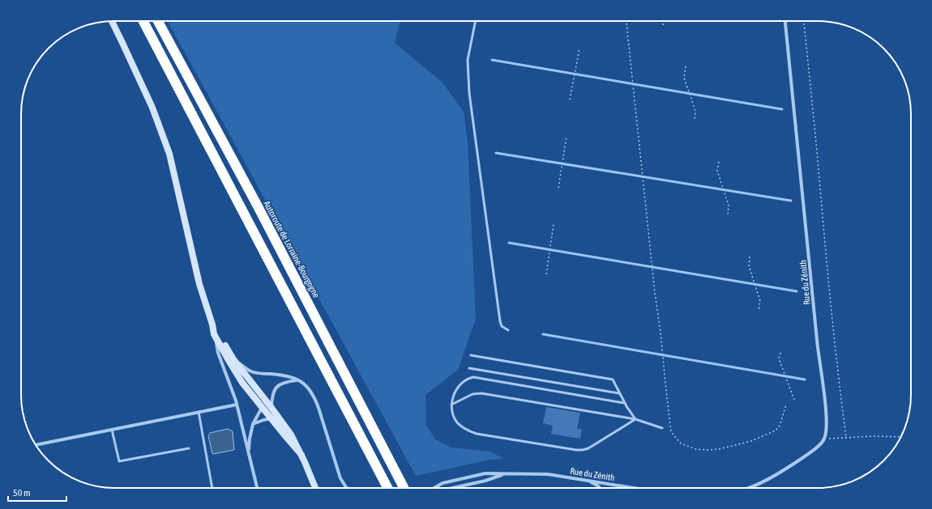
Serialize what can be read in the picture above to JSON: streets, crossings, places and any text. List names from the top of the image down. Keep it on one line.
{"streets":{"highway":["Autoroute de Lorraine-Bourgogne"],"street":["Rue du Zénith"]},"scale_bar":"50 m"}
